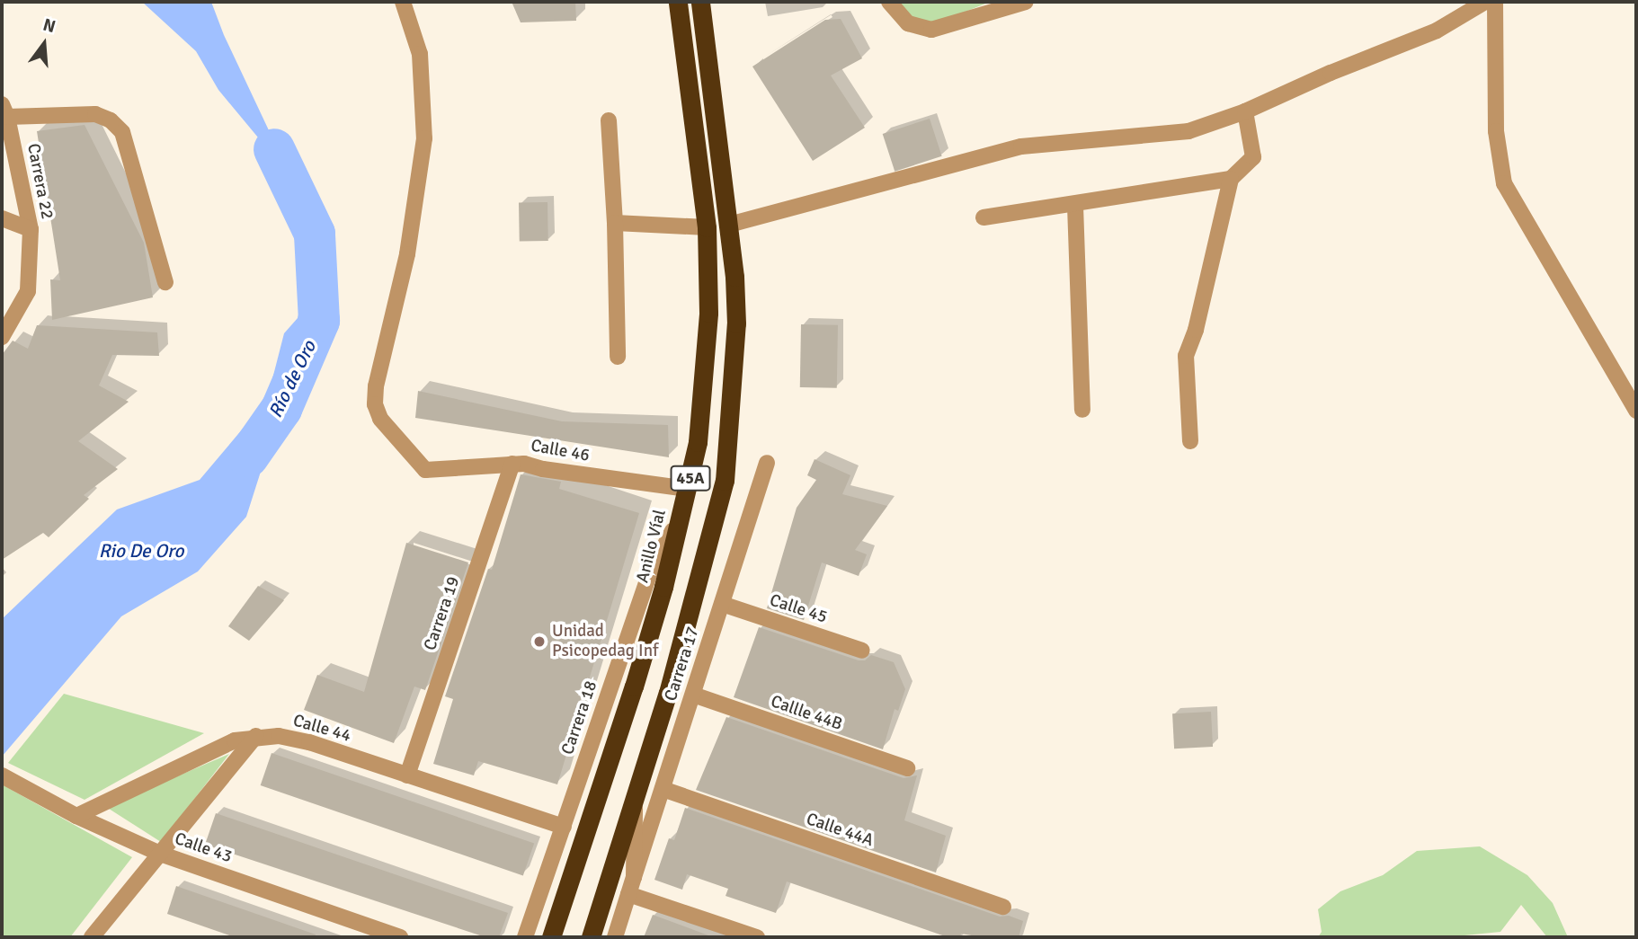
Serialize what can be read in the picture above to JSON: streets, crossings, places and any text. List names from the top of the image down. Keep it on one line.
{"streets":{"highway":["45A","Anillo Víal"],"street":["Carrera 22","Calle 46","Calle 45","Carrera 19","Carrera 17","Callle 44B","Carrera 18","Calle 44","Calle 44A","Calle 43"]},"crossings":[["Calle 46","Anillo Víal"],["Calle 46","Carrera 19"],["45A","Carrera 17"],["Anillo Víal","Carrera 18"],["Calle 45","Carrera 17"],["Carrera 19","Calle 44"],["Carrera 17","Callle 44B"],["Carrera 17","Calle 44A"],["Carrera 18","Calle 44"],["Calle 44","Calle 43"]],"water":["Río de Oro","Rio De Oro"],"places":["Unidad Psicopedag Inf"],"north":"top"}
